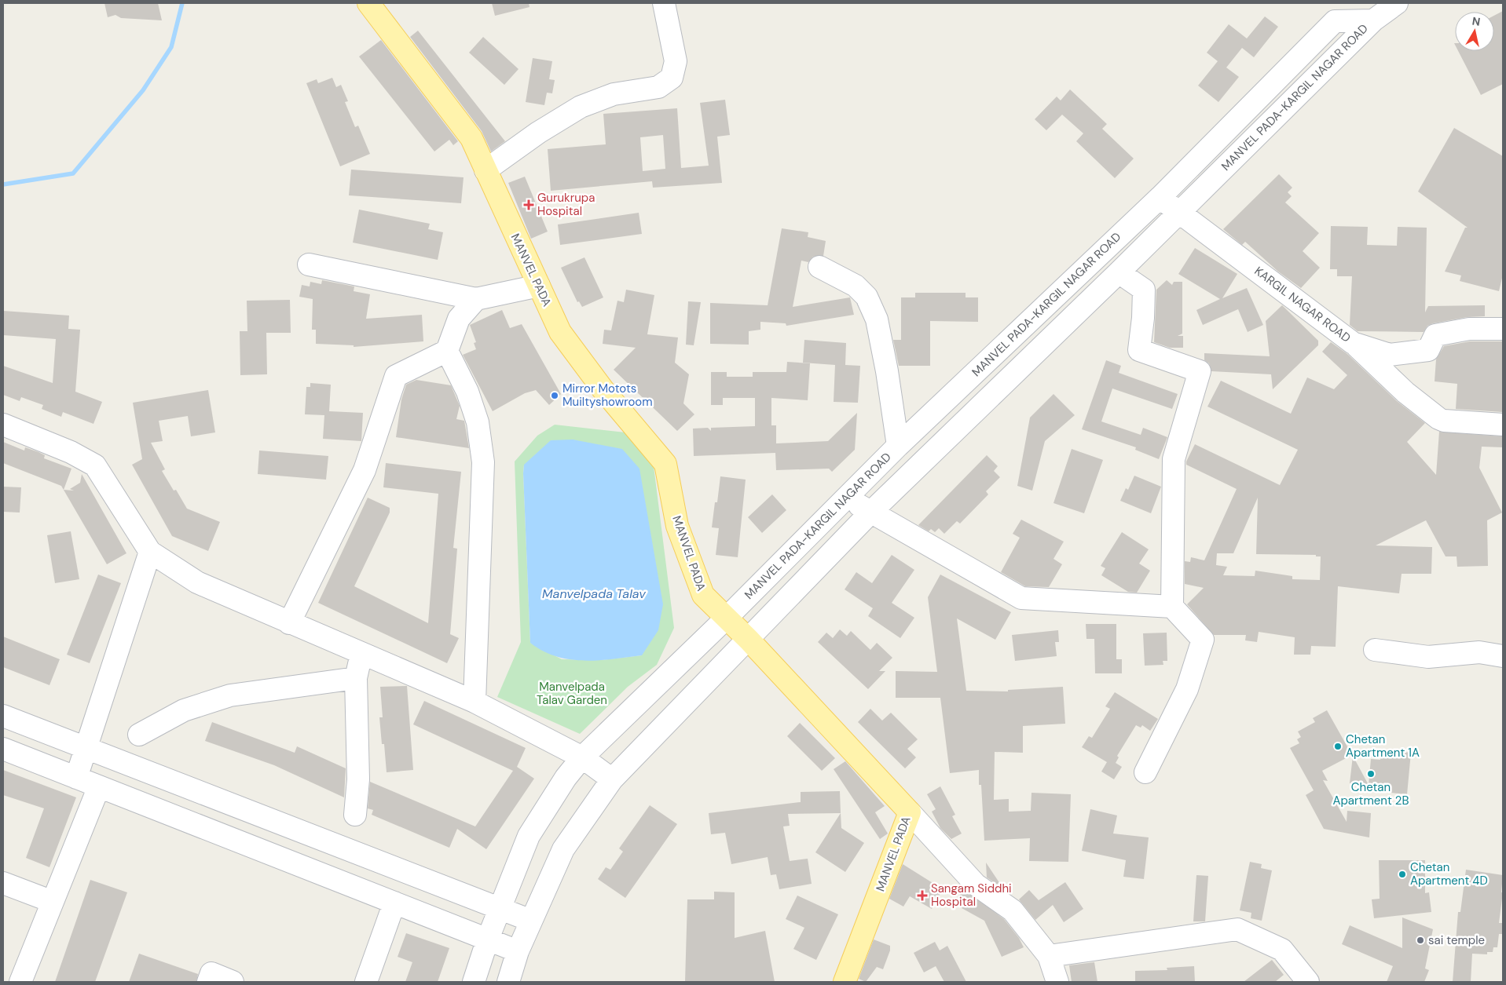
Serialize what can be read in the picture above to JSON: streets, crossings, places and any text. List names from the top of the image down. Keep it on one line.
{"streets":{"main road":["MANVEL PADA"],"street":["MANVEL PADA-KARGIL NAGAR ROAD","KARGIL NAGAR ROAD"]},"crossings":[["MANVEL PADA-KARGIL NAGAR ROAD","MANVEL PADA"],["MANVEL PADA-KARGIL NAGAR ROAD","KARGIL NAGAR ROAD"]],"water":["Manvelpada Talav"],"parks":["Manvelpada Talav Garden"],"places":{"health":["Gurukrupa Hospital","Sangam Siddhi Hospital"],"other":["Mirror Motots Muiltyshowroom","Chetan Apartment 1A","Chetan Apartment 2B","Chetan Apartment 4D","sai temple"]},"north":"top"}
